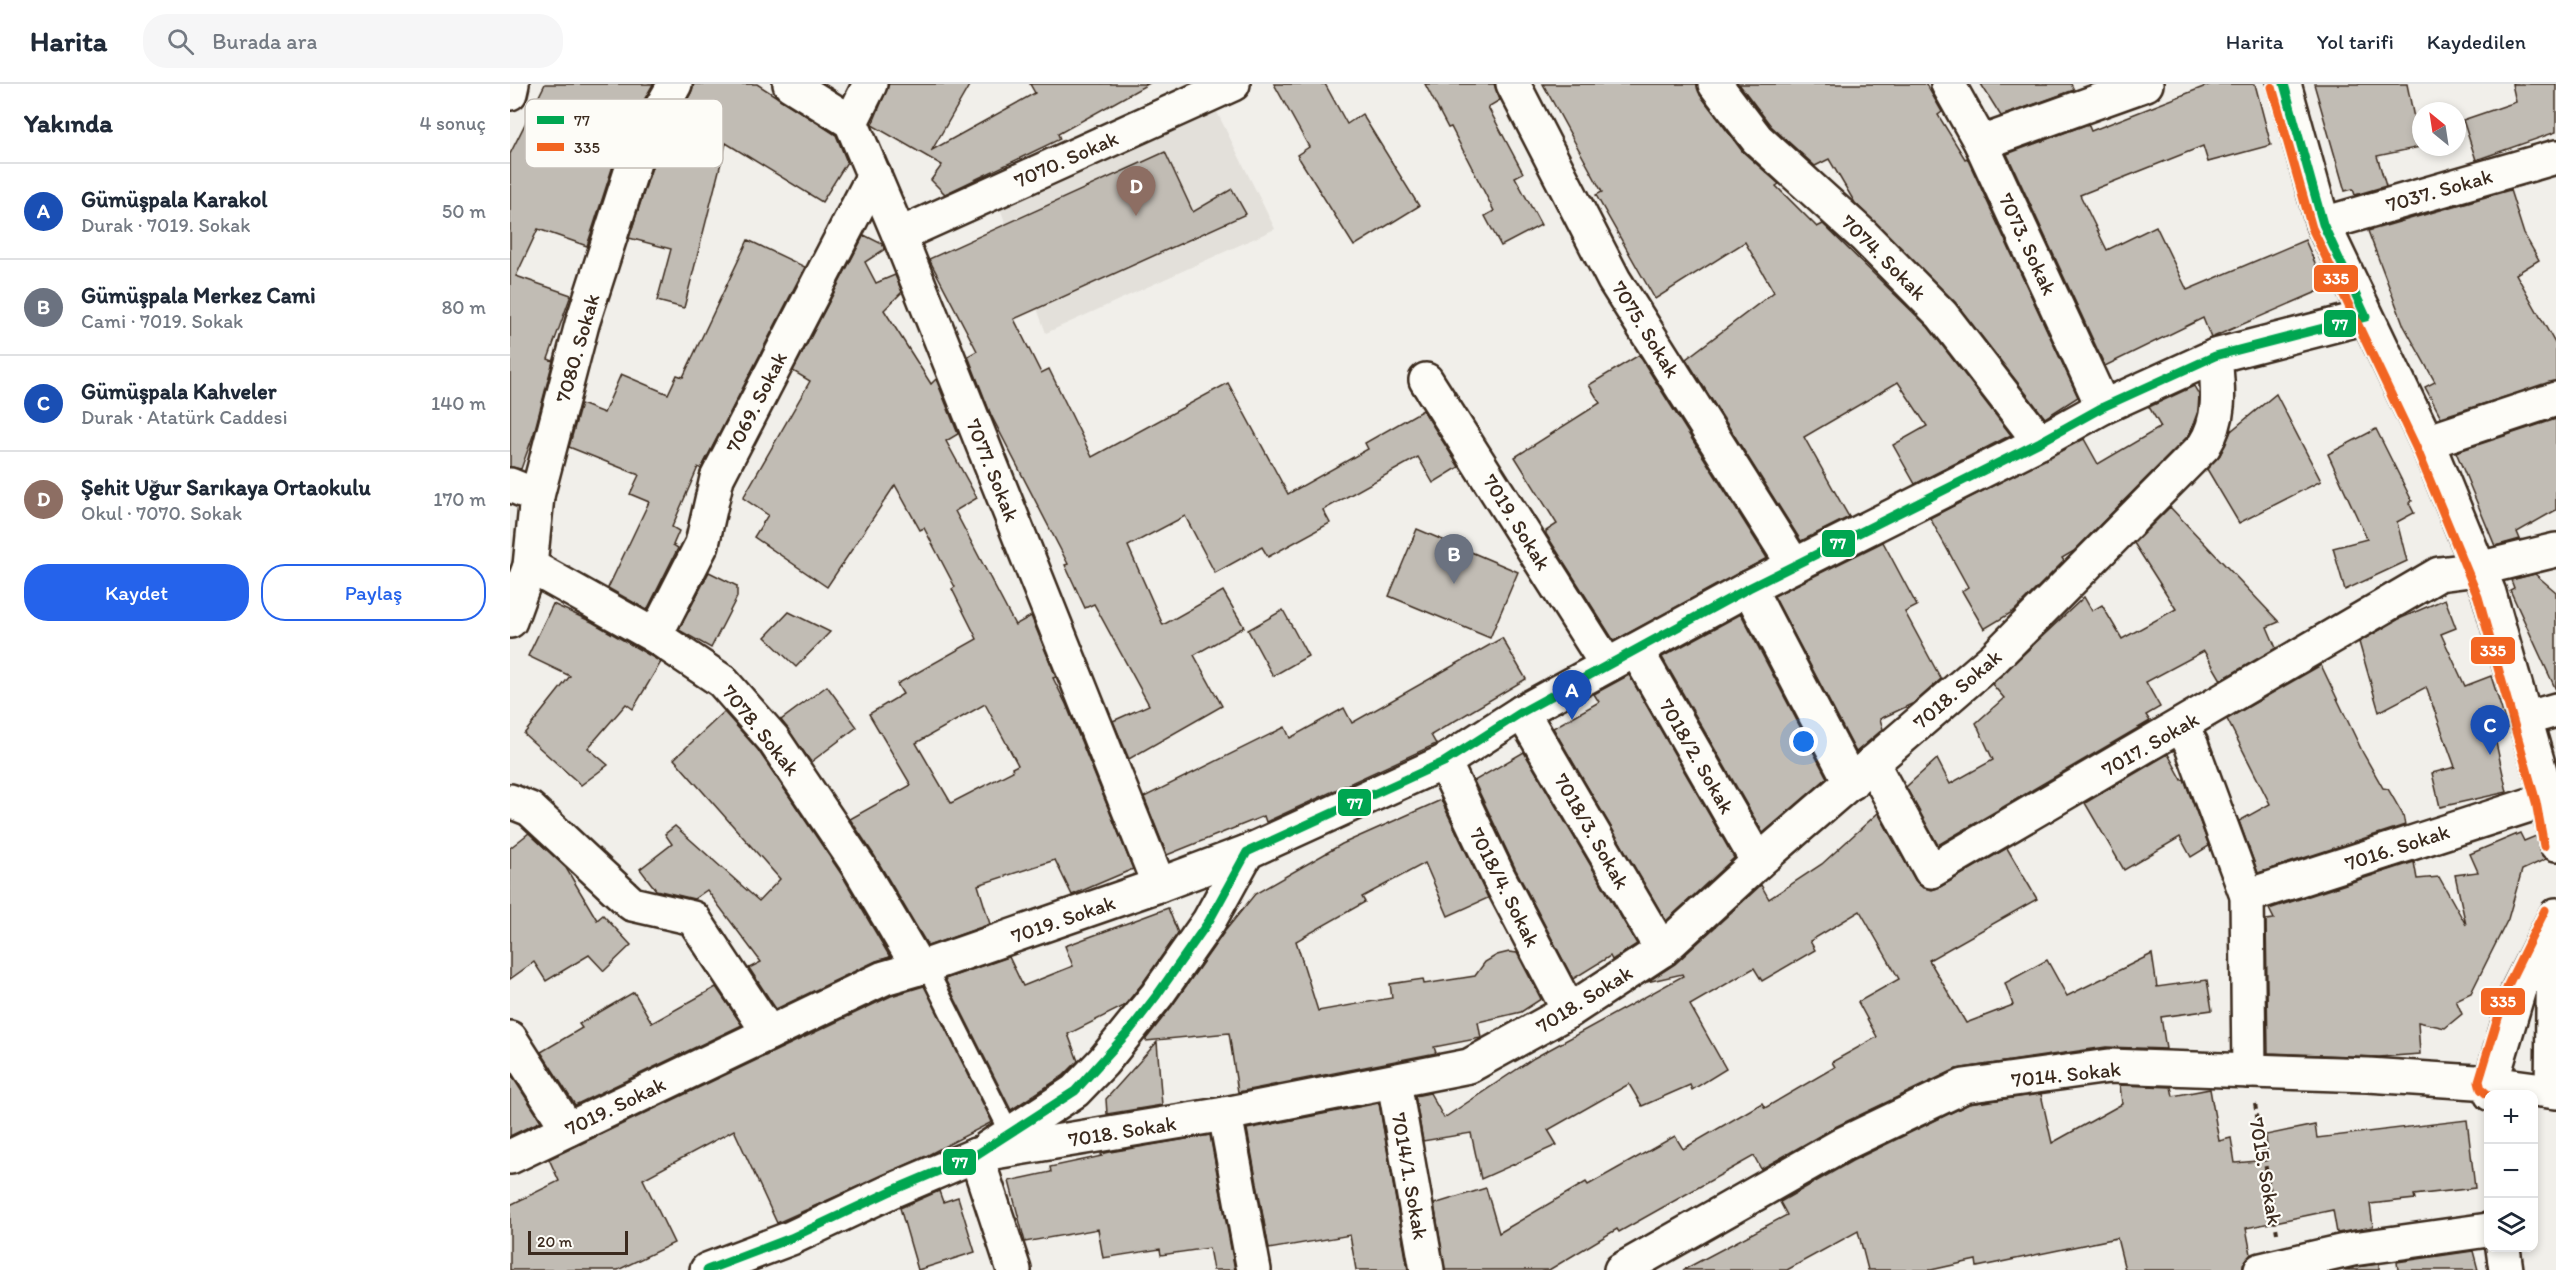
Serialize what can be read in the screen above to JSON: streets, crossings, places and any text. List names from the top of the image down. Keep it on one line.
{"streets":{"street":["7070. Sokak","7037. Sokak","7073. Sokak","7074. Sokak","7075. Sokak","7080. Sokak","7069. Sokak","7077. Sokak","7019. Sokak","7018. Sokak","7078. Sokak","7017. Sokak","7018/2. Sokak","7018/3. Sokak","7016. Sokak","7018/4. Sokak","7014. Sokak","7014/1. Sokak"],"path":["7015. Sokak"]},"crossings":[["7070. Sokak","7077. Sokak"],["7073. Sokak","7019. Sokak"],["7074. Sokak","7019. Sokak"],["7075. Sokak","7019. Sokak"],["7080. Sokak","7078. Sokak"],["7069. Sokak","7077. Sokak"],["7069. Sokak","7078. Sokak"],["7077. Sokak","7019. Sokak"],["7019. Sokak","7018. Sokak"],["7019. Sokak","7078. Sokak"],["7019. Sokak","7018/2. Sokak"],["7019. Sokak","7018/3. Sokak"],["7019. Sokak","7018/4. Sokak"],["7018. Sokak","7017. Sokak"],["7018. Sokak","7018/2. Sokak"],["7018. Sokak","7018/3. Sokak"],["7018. Sokak","7018/4. Sokak"],["7018. Sokak","7014/1. Sokak"],["7014. Sokak","7015. Sokak"]],"lines":["transit line 77","transit line 335"],"legend":["77","335"],"scale_bar":"20 m","north":"top left","page":{"header":"Harita","search":"Burada ara","nav":["Harita","Yol tarifi","Kaydedilen"],"heading":["Yakında","4 sonuç"],"list":[{"mark":"A","name":"Gümüşpala Karakol","note":"Durak · 7019. Sokak","value":"50 m"},{"mark":"B","name":"Gümüşpala Merkez Cami","note":"Cami · 7019. Sokak","value":"80 m"},{"mark":"C","name":"Gümüşpala Kahveler","note":"Durak · Atatürk Caddesi","value":"140 m"},{"mark":"D","name":"Şehit Uğur Sarıkaya Ortaokulu","note":"Okul · 7070. Sokak","value":"170 m"}],"pins":["D","B","A","C"],"buttons":["Kaydet","Paylaş"],"map_buttons":["+","−"],"scale":"20 m"}}
